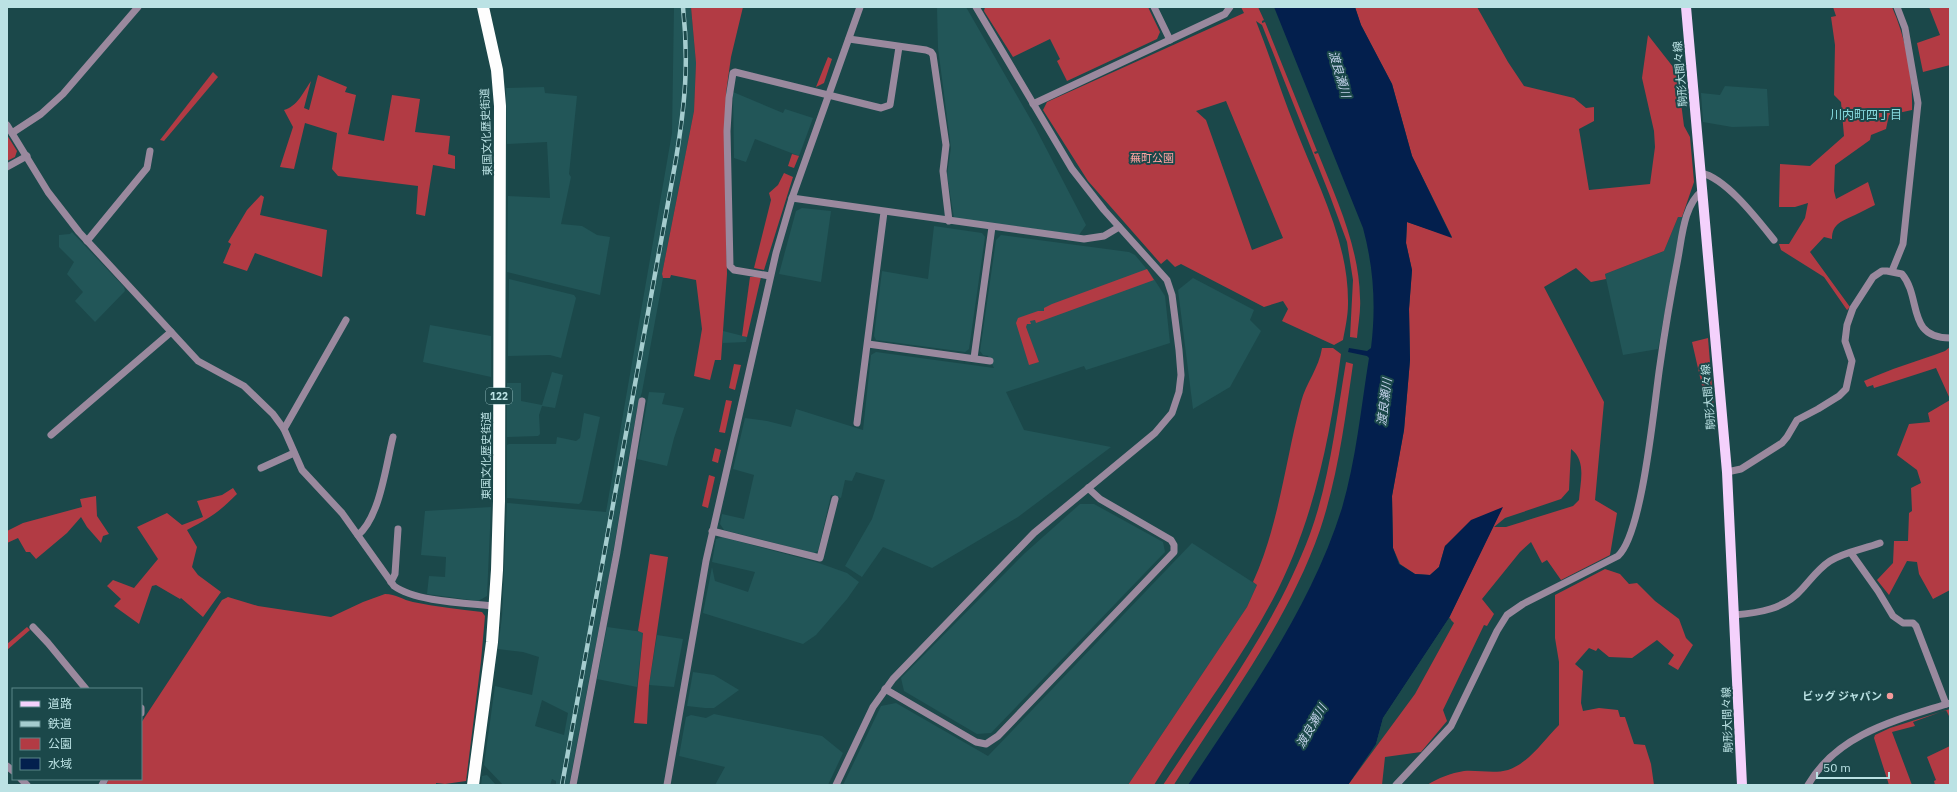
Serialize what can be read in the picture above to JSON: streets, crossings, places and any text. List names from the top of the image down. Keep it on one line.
{"streets":{"highway":["東国文化歴史街道","122"],"main road":["駒形大間々線"]},"districts":["川内町四丁目"],"water":["渡良瀬川"],"parks":["蕪町公園"],"places":["ビッグ ジャパン"],"legend":["道路","鉄道","公園","水域"],"scale_bar":"50 m"}
